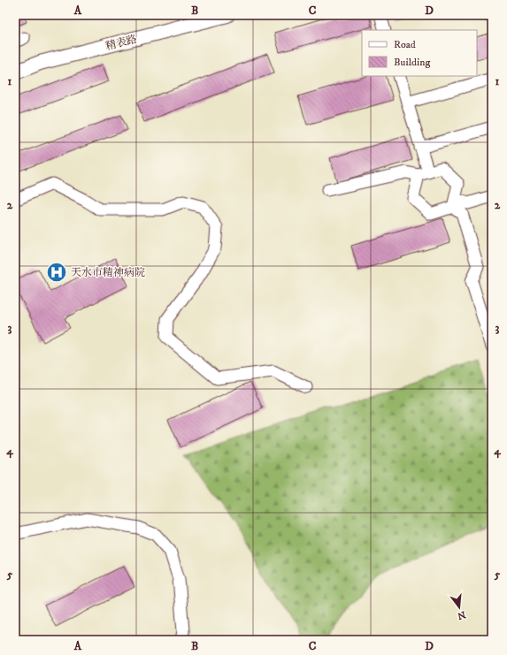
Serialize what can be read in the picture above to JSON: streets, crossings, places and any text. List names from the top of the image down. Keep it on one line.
{"streets":{"street":["精表路"]},"places":{"hospital":["天水市精神病院"]},"legend":["Road","Building"],"north":"bottom","grid":{"columns":["A","B","C","D"],"rows":["1","2","3","4","5"]}}
